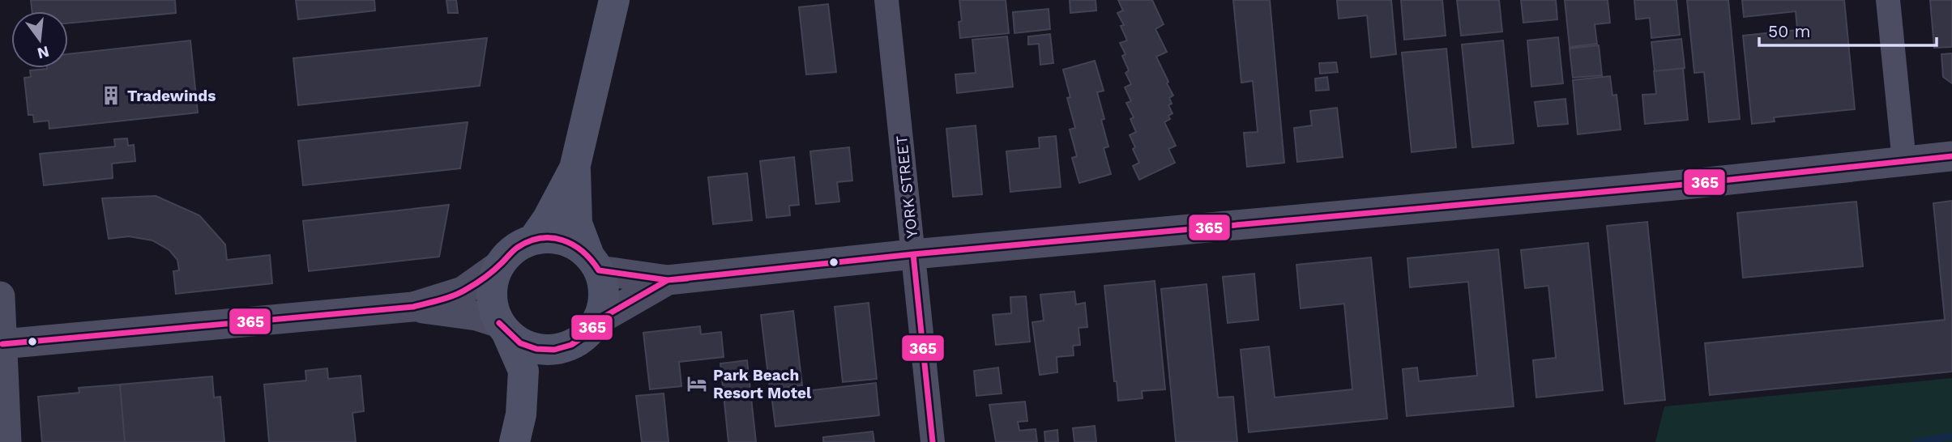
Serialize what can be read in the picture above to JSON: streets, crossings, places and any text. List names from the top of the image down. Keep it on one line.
{"streets":{"street":["YORK STREET"]},"places":{"building":["Tradewinds"],"hotel":["Park Beach Resort Motel"]},"lines":["transit line 365"],"scale_bar":"50 m","north":"bottom"}
